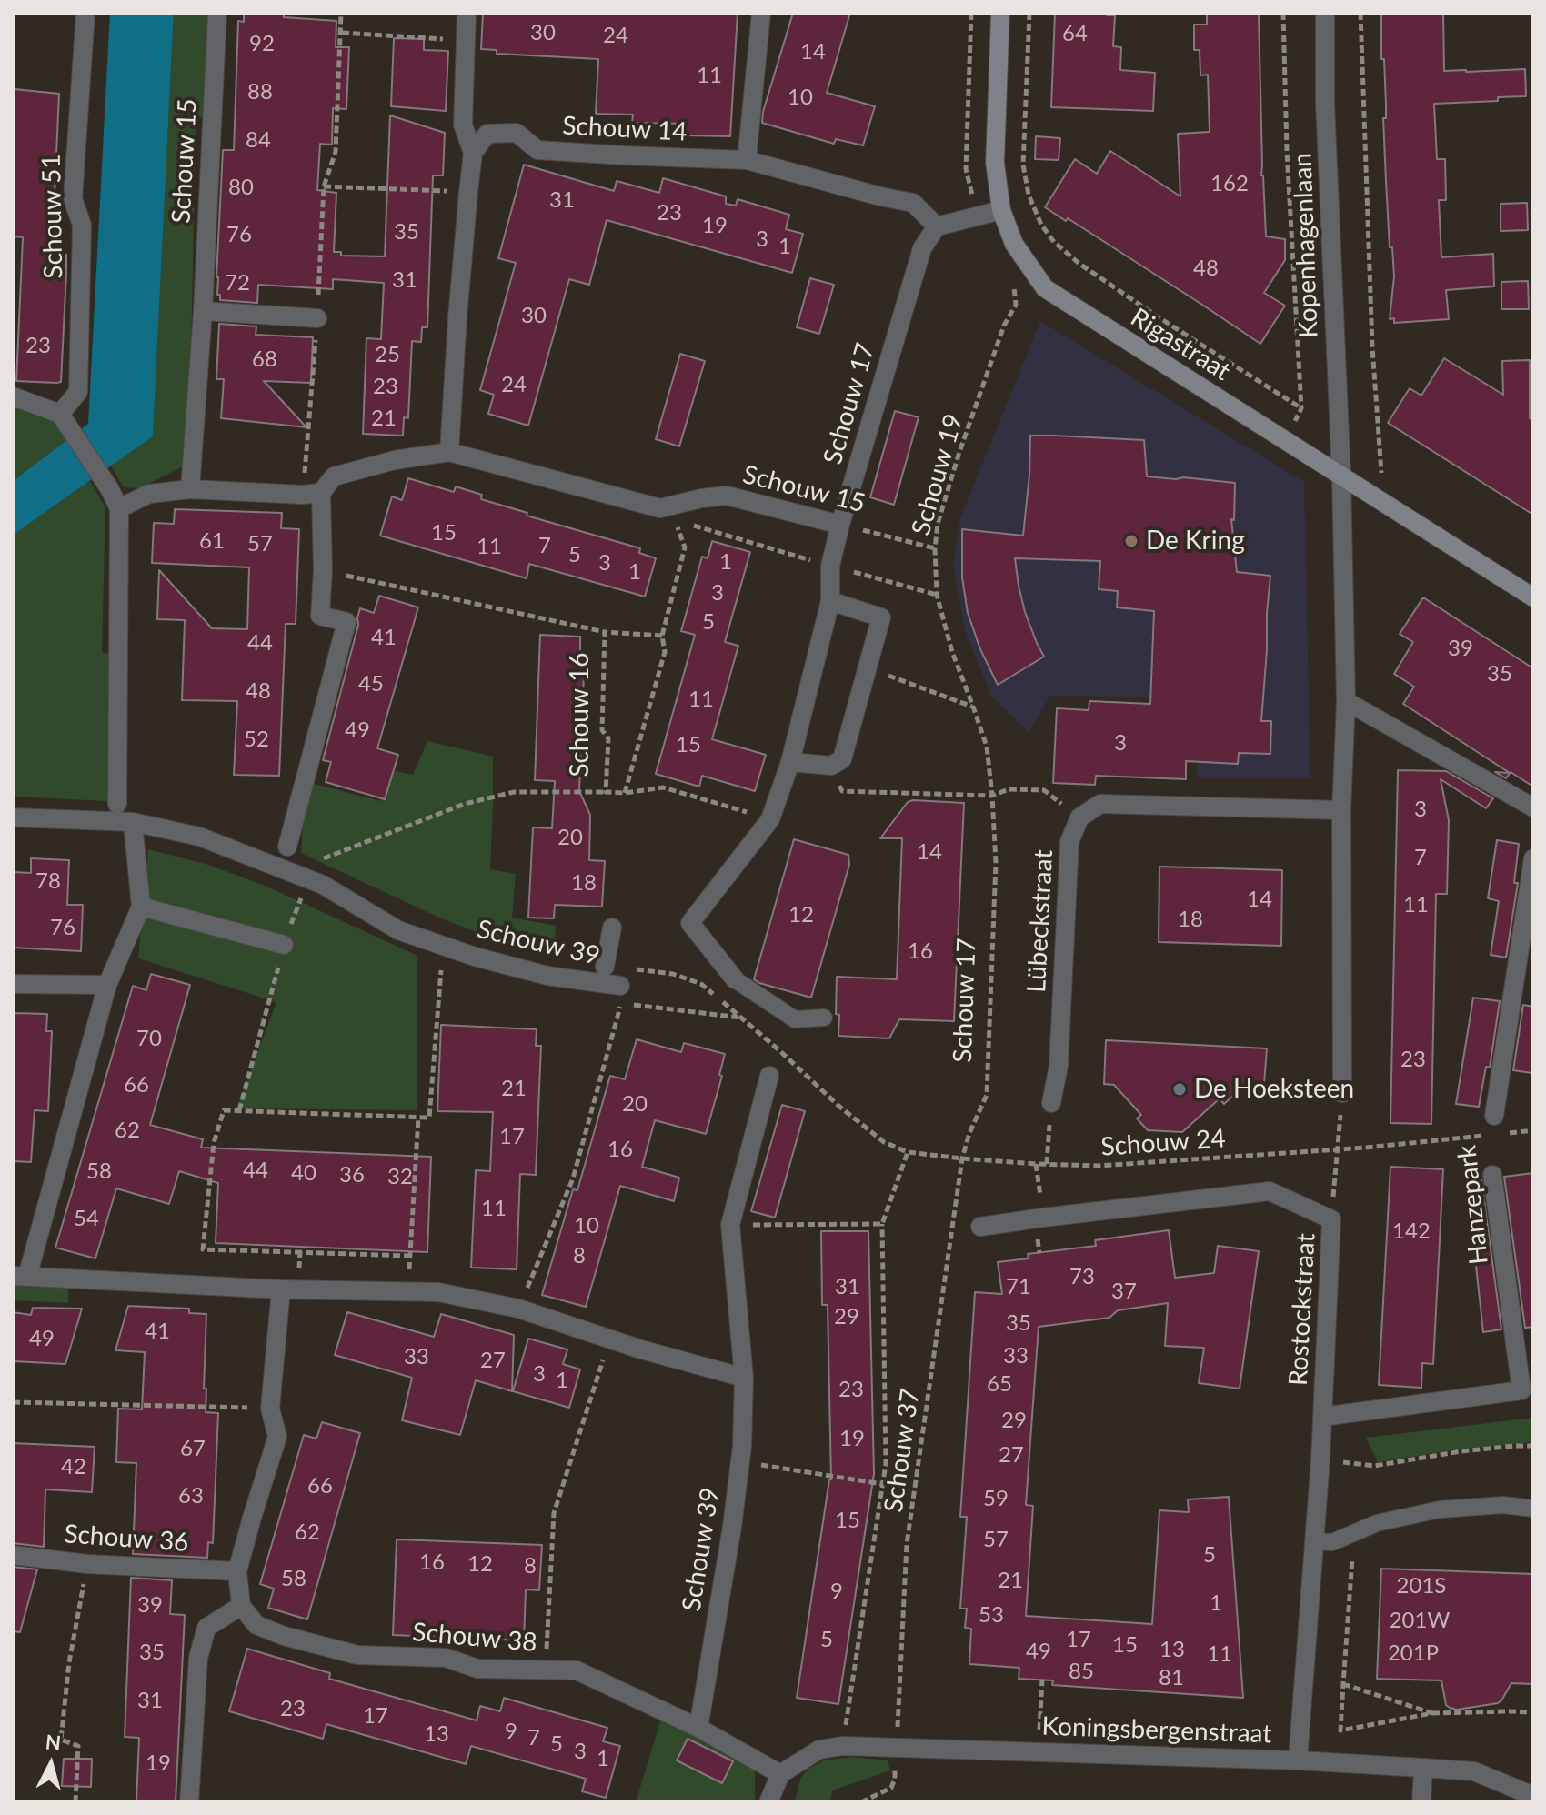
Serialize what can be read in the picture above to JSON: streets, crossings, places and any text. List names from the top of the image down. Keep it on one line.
{"streets":{"street":["Schouw 14","Schouw 15","Schouw 51","Kopenhagenlaan","Rigastraat","Schouw 17","Lübeckstraat","Schouw 39","Hanzepark","Rostockstraat","Schouw 36","Schouw 38","Koningsbergenstraat"],"path":["Schouw 19","Schouw 16","Schouw 24","Schouw 37"]},"crossings":[["Schouw 14","Schouw 17"],["Schouw 15","Schouw 17"],["Schouw 15","Schouw 19"],["Schouw 15","Schouw 16"],["Kopenhagenlaan","Rigastraat"],["Schouw 17","Schouw 19"],["Schouw 17","Schouw 16"],["Schouw 17","Schouw 24"],["Schouw 17","Schouw 37"],["Schouw 39","Schouw 38"],["Schouw 24","Hanzepark"],["Schouw 24","Schouw 37"],["Hanzepark","Rostockstraat"],["Rostockstraat","Koningsbergenstraat"],["Schouw 37","Koningsbergenstraat"],["Schouw 38","Koningsbergenstraat"]],"places":["De Kring","De Hoeksteen"],"house_numbers":["30","64","24","92","14","11","88","10","84","162","80","31","23","19","35","76","3","1","48","31","72","30","23","25","68","24","23","21","15","61","57","7","11","5","1","3","1","3","5","41","44","39","35","45","48","11","49","52","3","15","3","20","14","7","78","18","14","11","12","18","76","16","70","23","66","21","20","62","17","16","44","58","40","36","32","11","54","10","142","8","73","31","71","37","29","35","41","49","33","33","27","3","1","65","23","29","19","67","27","42","66","63","59","15","62","57","5","16","12","8","58","21","201S","9","1","39","53","201W","5","17","15","13","49","35","201P","11","85","81","31","23","17","9","13","7","5","3","1","19"],"north":"top"}
